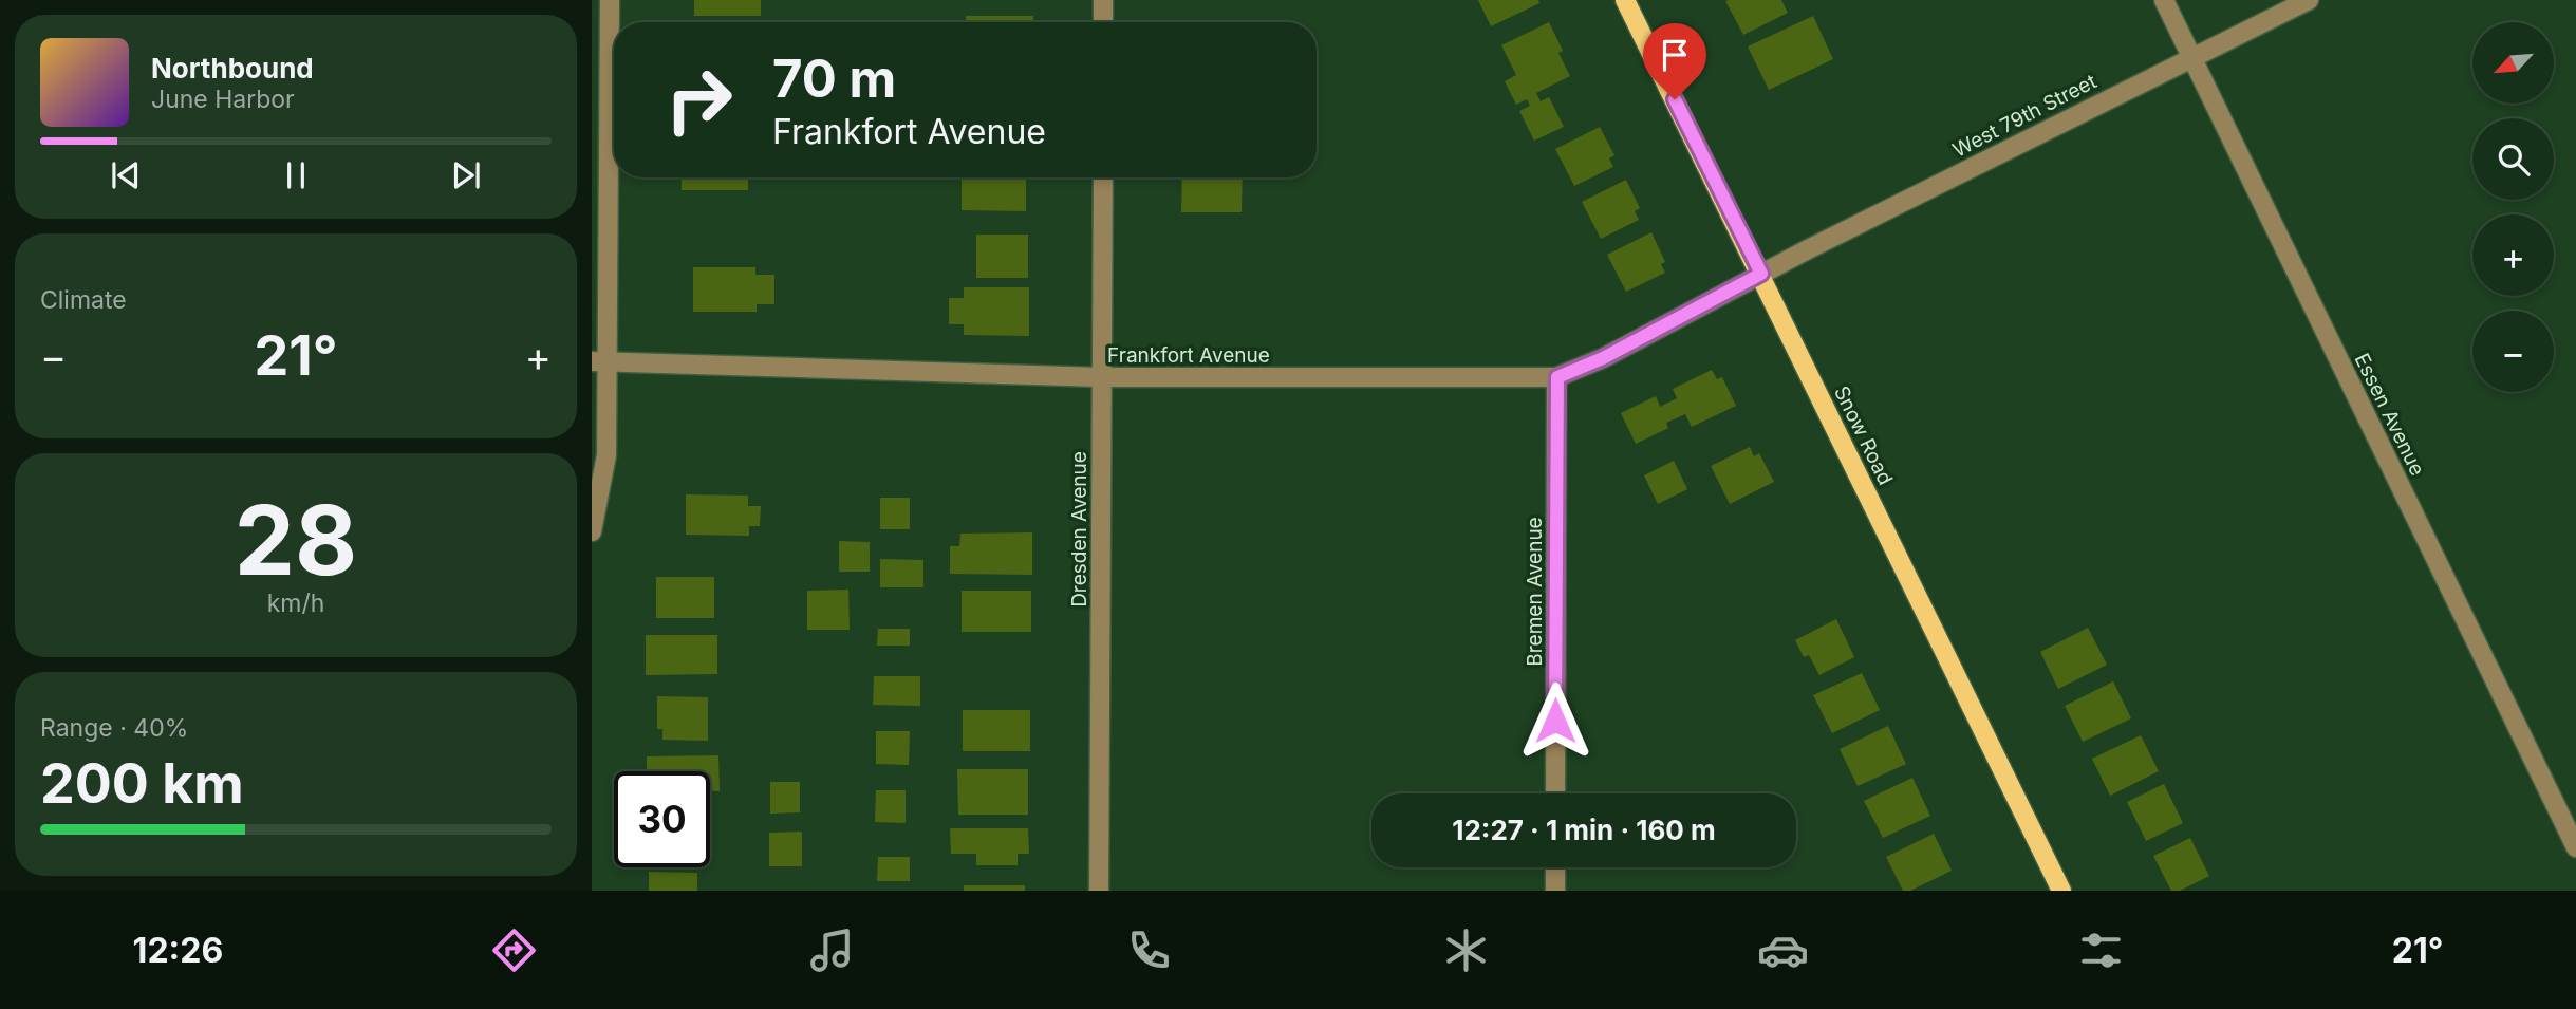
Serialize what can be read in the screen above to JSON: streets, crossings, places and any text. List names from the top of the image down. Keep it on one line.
{"streets":{"main road":["Snow Road"],"street":["West 79th Street","Frankfort Avenue","Essen Avenue","Dresden Avenue","Bremen Avenue"]},"crossings":[["West 79th Street","Frankfort Avenue"],["West 79th Street","Essen Avenue"],["West 79th Street","Snow Road"],["Frankfort Avenue","Snow Road"],["Frankfort Avenue","Dresden Avenue"],["Frankfort Avenue","Bremen Avenue"]],"north":"bottom left","page":{"map_buttons":["+","−"],"turn":["70 m","Frankfort Avenue"],"song":["Northbound","June Harbor"],"tile":["Climate",["28","km/h"],["Range · 40%","200 km"]],"heat":["−","21°","+"],"limit":"30","trip":"12:27 · 1 min · 160 m","tabs":["12:26","21°"]}}
